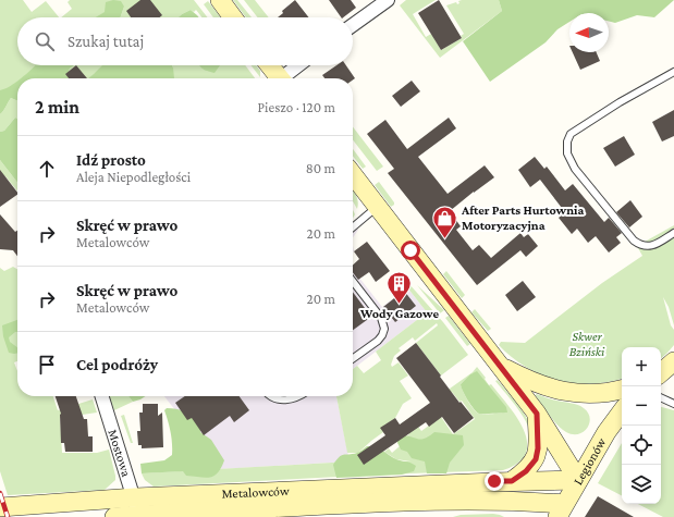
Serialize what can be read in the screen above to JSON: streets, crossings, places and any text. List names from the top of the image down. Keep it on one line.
{"streets":{"street":["Mostowa","Legionów","Metalowców"]},"crossings":[["Mostowa","Metalowców"],["Legionów","Metalowców"]],"parks":["Skwer Bziński"],"places":{"shop":["After Parts Hurtownia Motoryzacyjna"],"building":["Wody Gazowe"]},"north":"left","page":{"search":"Szukaj tutaj","heading":["2 min","Pieszo · 120 m"],"list":[["Idź prosto","Aleja Niepodległości","80 m"],["Skręć w prawo","Metalowców","20 m"],["Skręć w prawo","Metalowców","20 m"],"Cel podróży"],"map_buttons":["+","−"]}}
